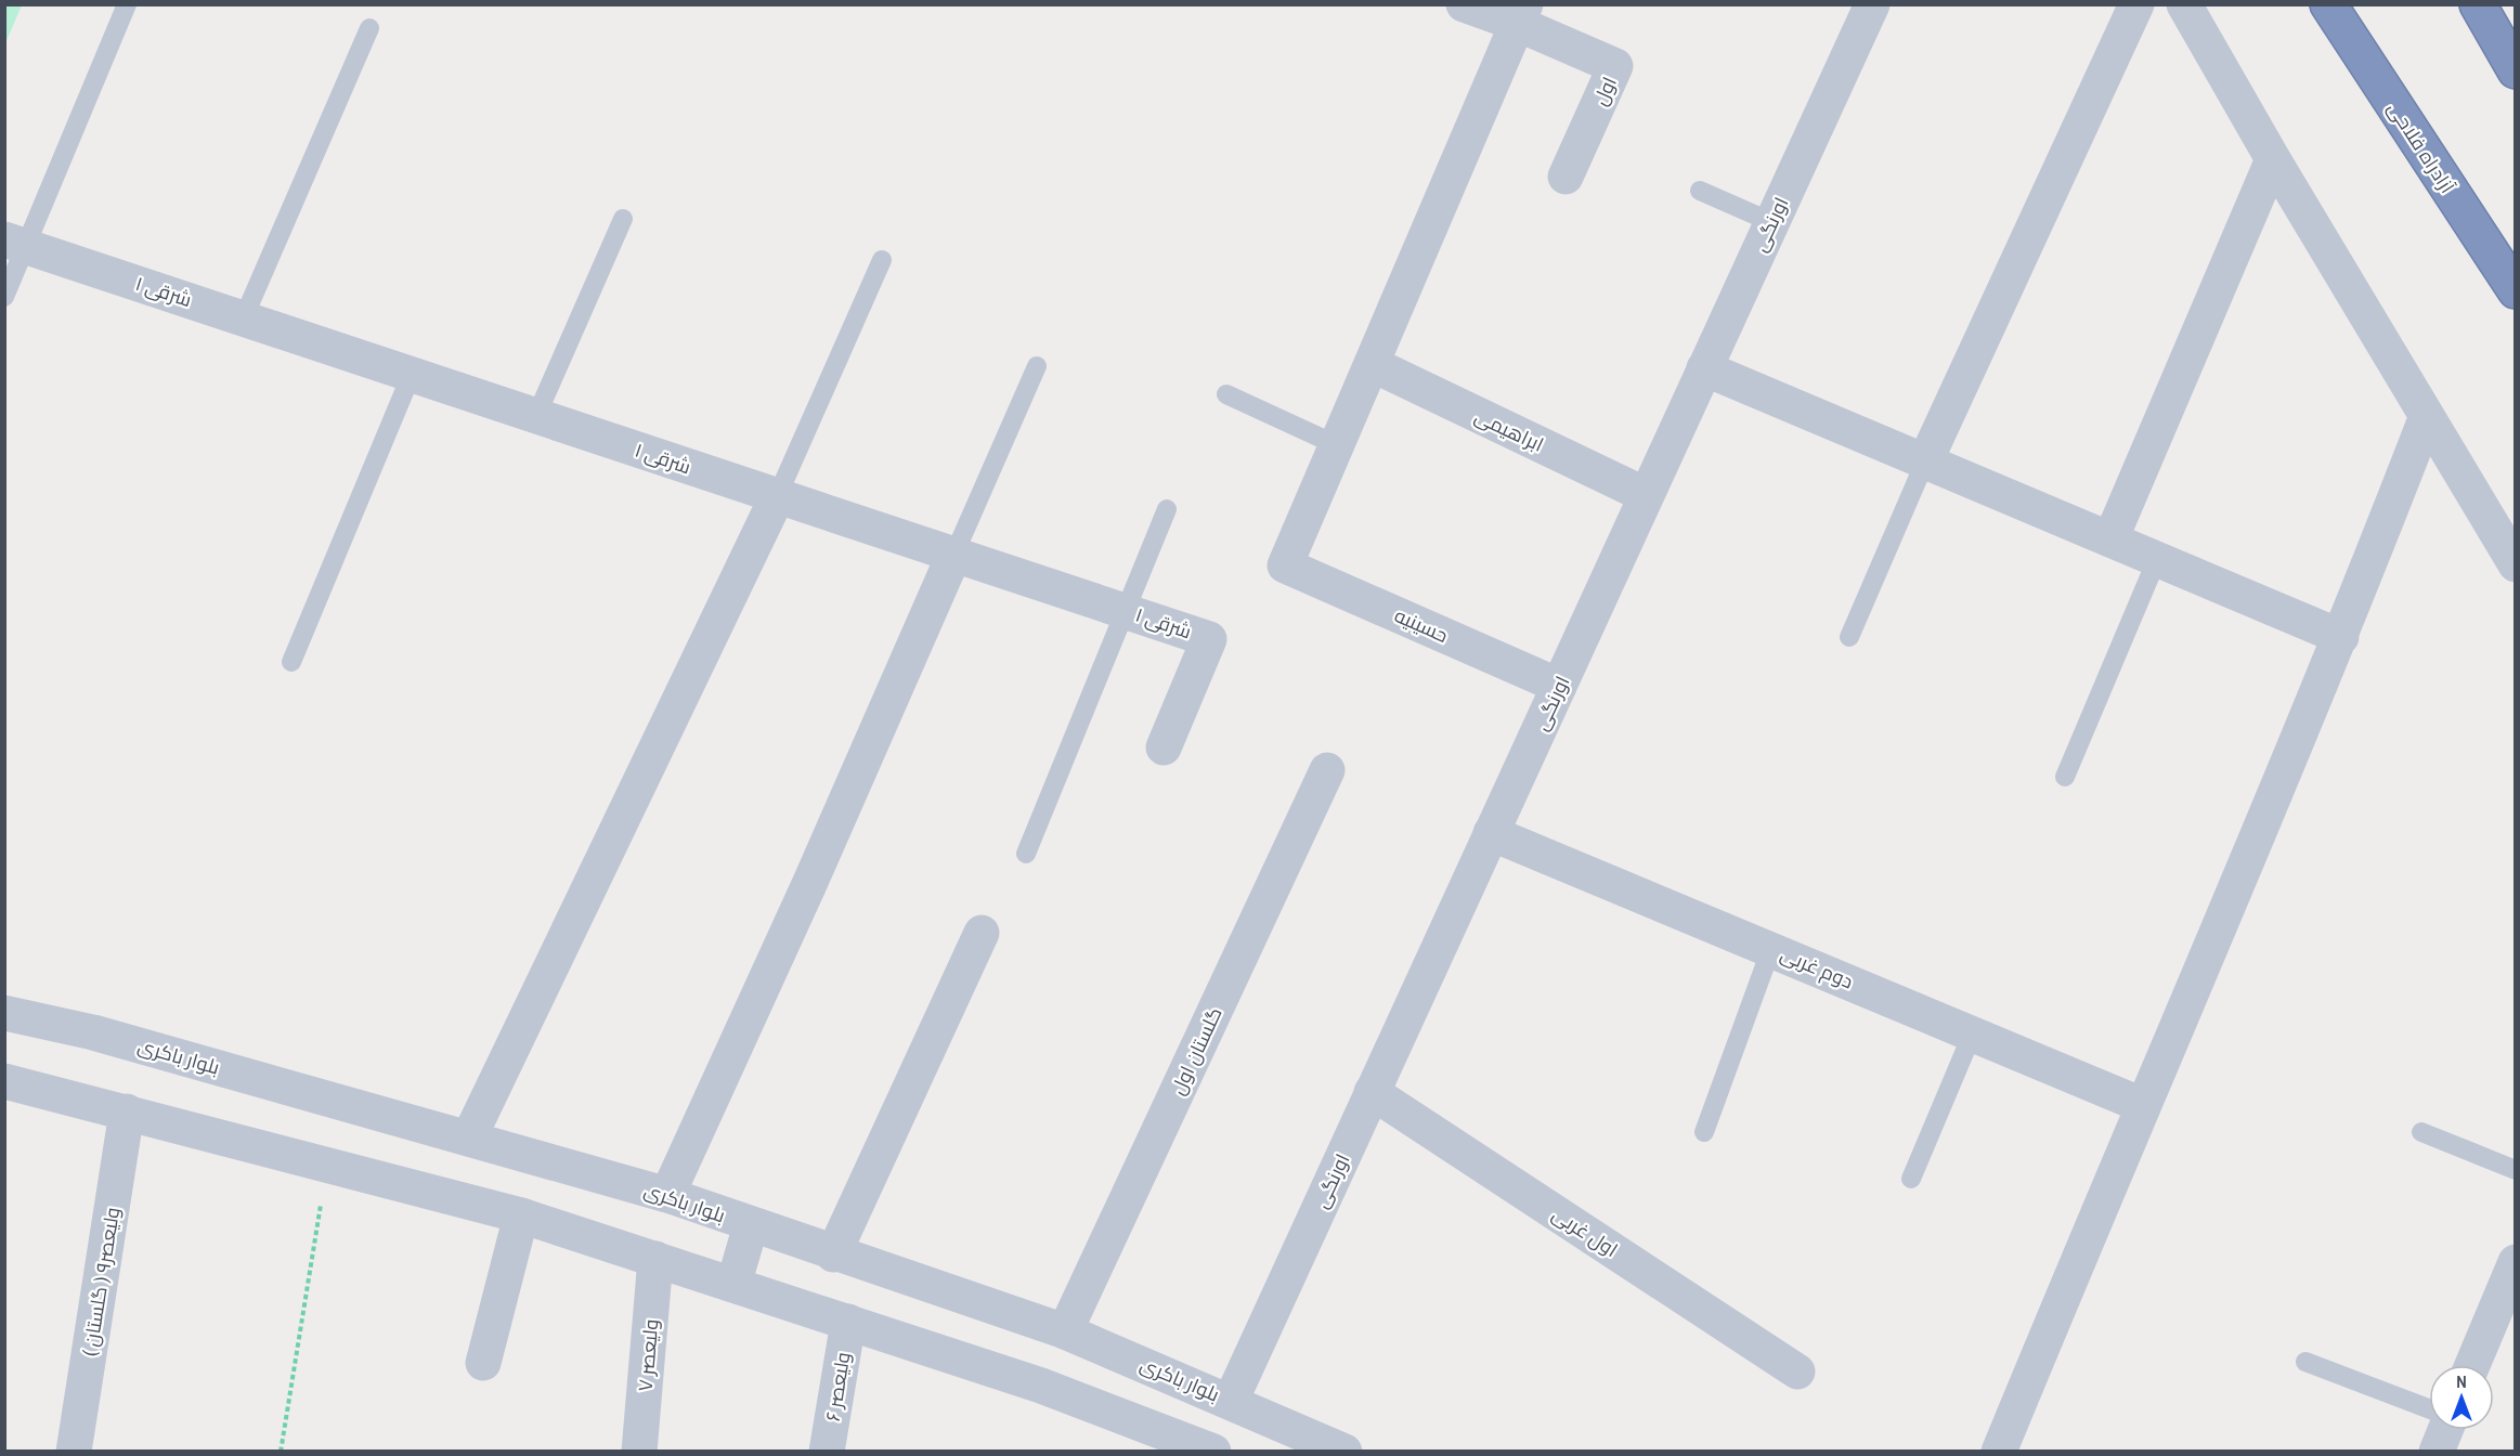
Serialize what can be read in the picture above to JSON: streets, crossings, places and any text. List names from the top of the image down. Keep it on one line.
{"streets":{"highway":["آزادراه فلاحی"],"street":["اول","اورنگی","۱ شرقی","ابراهیمی","حسینیه","دوم غربی","گلستان اول","بلوار باکری","اول غربی","ولیعصر۹ ( گلستان )","ولیعصر ۷","ولیعصر ۶"]},"crossings":[["اورنگی","ابراهیمی"],["اورنگی","حسینیه"],["اورنگی","دوم غربی"],["اورنگی","بلوار باکری"],["اورنگی","اول غربی"],["گلستان اول","بلوار باکری"]],"north":"top"}
